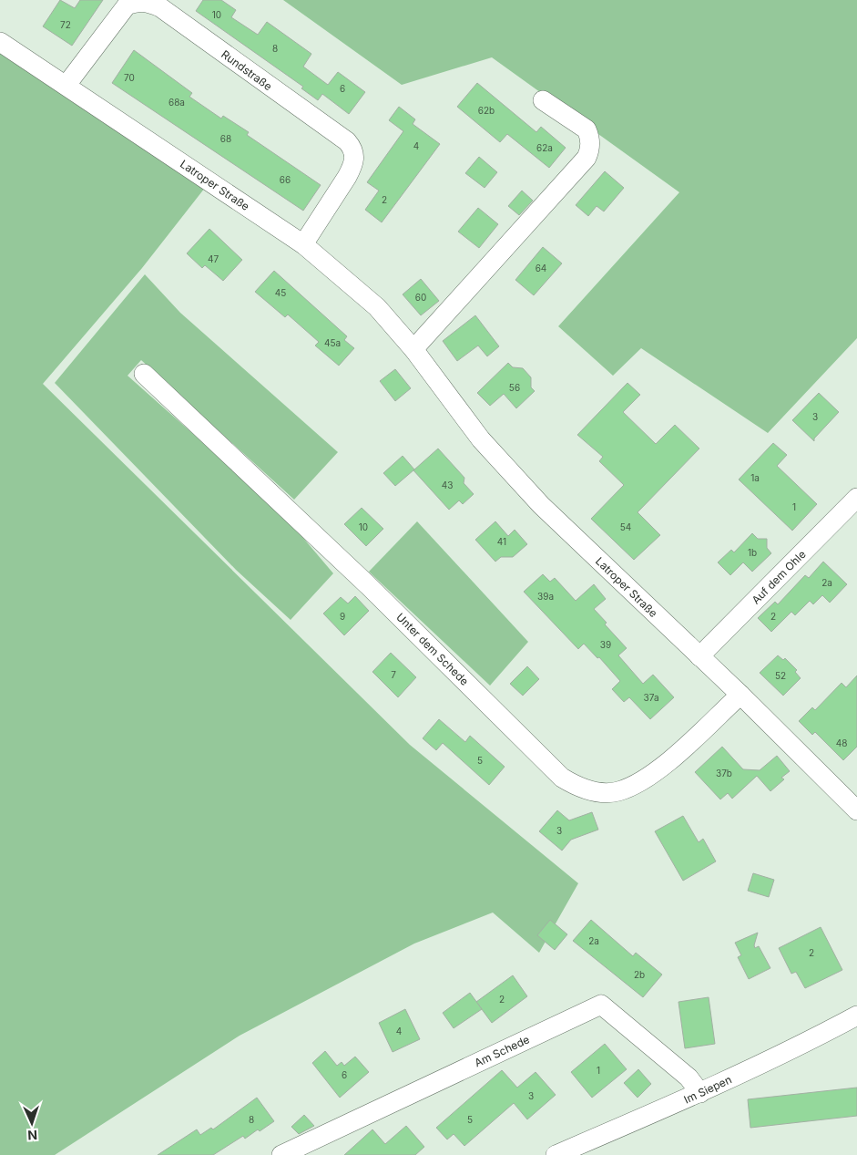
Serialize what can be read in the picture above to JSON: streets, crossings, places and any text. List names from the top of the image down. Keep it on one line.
{"streets":{"street":["Rundstraße","Latroper Straße","Auf dem Ohle","Unter dem Schede","Am Schede","Im Siepen"]},"crossings":[["Rundstraße","Latroper Straße"],["Latroper Straße","Auf dem Ohle"],["Latroper Straße","Unter dem Schede"],["Am Schede","Im Siepen"]],"house_numbers":["10","72","8","70","6","68a","62b","68","4","62a","66","2","47","64","45","60","45a","56","3","1a","43","1","10","54","41","1b","2a","39a","9","2","39","7","52","37a","48","5","37b","3","2a","2","2b","2","4","1","6","3","8","5"],"north":"bottom"}
